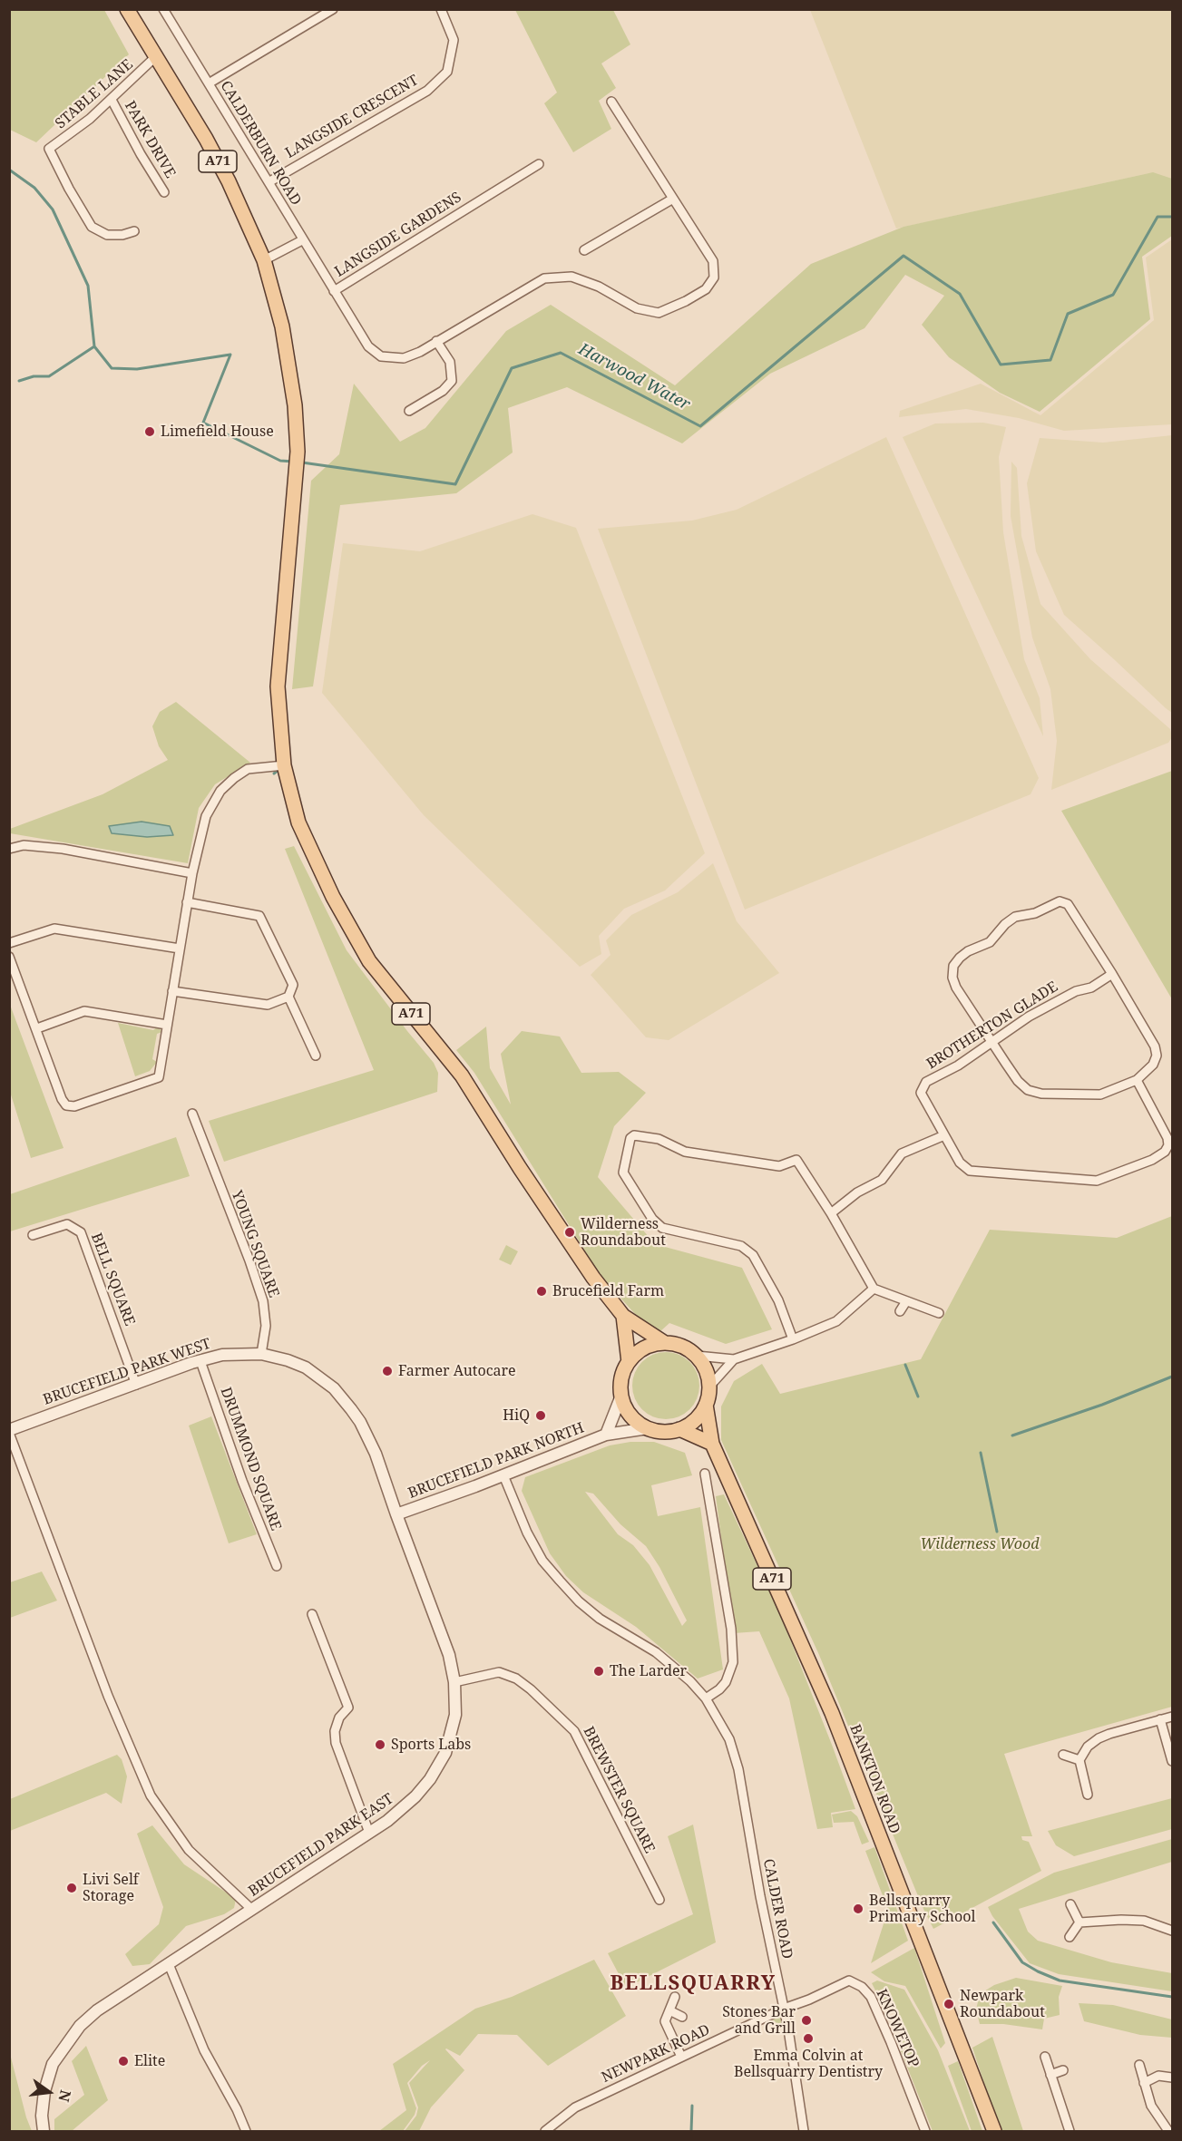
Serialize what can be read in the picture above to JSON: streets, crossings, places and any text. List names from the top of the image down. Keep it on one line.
{"streets":{"main road":["A71","BANKTON ROAD"],"street":["STABLE LANE","LANGSIDE CRESCENT","PARK DRIVE","CALDERBURN ROAD","LANGSIDE GARDENS","BROTHERTON GLADE","YOUNG SQUARE","BELL SQUARE","BRUCEFIELD PARK WEST","DRUMMOND SQUARE","BRUCEFIELD PARK NORTH","BREWSTER SQUARE","BRUCEFIELD PARK EAST","CALDER ROAD","KNOWETOP","NEWPARK ROAD"]},"crossings":[["STABLE LANE","PARK DRIVE"],["STABLE LANE","A71"],["LANGSIDE CRESCENT","CALDERBURN ROAD"],["CALDERBURN ROAD","LANGSIDE GARDENS"],["A71","BRUCEFIELD PARK NORTH"],["A71","BANKTON ROAD"],["YOUNG SQUARE","BRUCEFIELD PARK WEST"],["BELL SQUARE","BRUCEFIELD PARK WEST"],["BRUCEFIELD PARK WEST","DRUMMOND SQUARE"],["BRUCEFIELD PARK WEST","BRUCEFIELD PARK NORTH"],["BRUCEFIELD PARK WEST","BRUCEFIELD PARK EAST"],["BRUCEFIELD PARK NORTH","BANKTON ROAD"],["BRUCEFIELD PARK NORTH","BRUCEFIELD PARK EAST"],["BRUCEFIELD PARK NORTH","CALDER ROAD"],["BREWSTER SQUARE","BRUCEFIELD PARK EAST"],["CALDER ROAD","KNOWETOP"],["CALDER ROAD","NEWPARK ROAD"],["KNOWETOP","NEWPARK ROAD"]],"districts":["BELLSQUARRY"],"water":["Harwood Water"],"parks":["Wilderness Wood"],"places":["Limefield House","Wilderness Roundabout","Brucefield Farm","Farmer Autocare","HiQ","The Larder","Sports Labs","Livi Self Storage","Bellsquarry Primary School","Newpark Roundabout","Stones Bar and Grill","Emma Colvin at Bellsquarry Dentistry","Elite"],"north":"right"}
